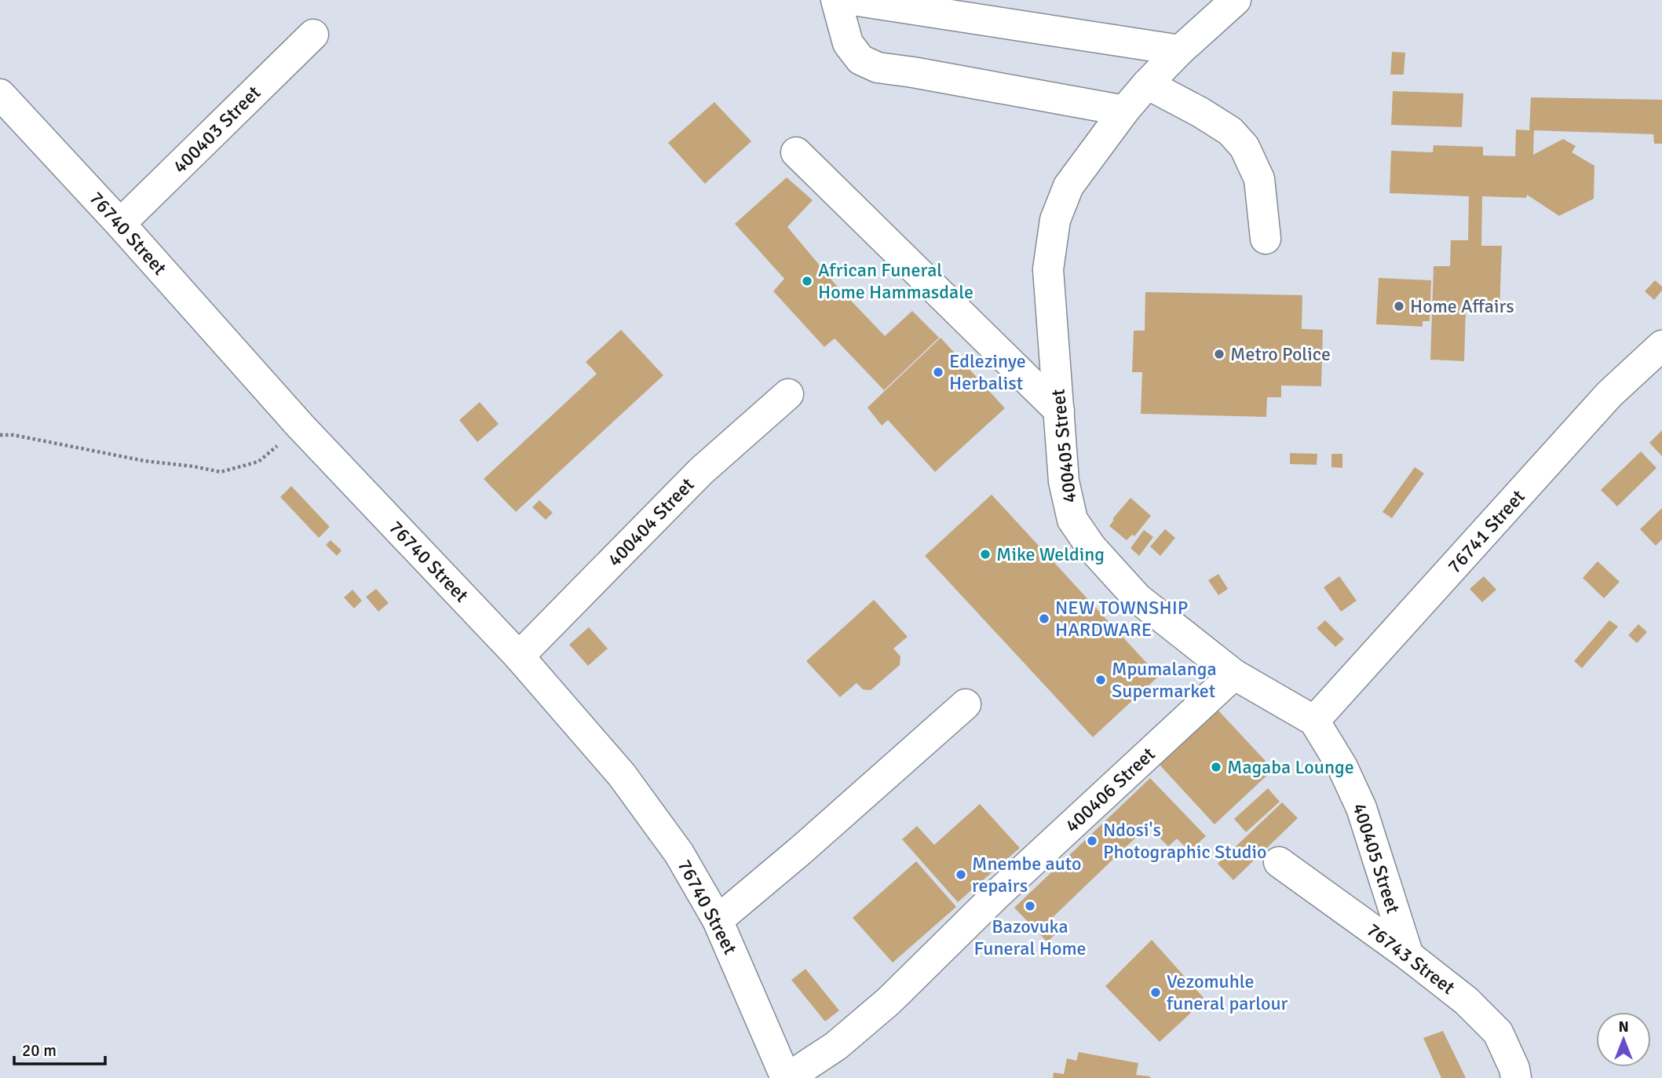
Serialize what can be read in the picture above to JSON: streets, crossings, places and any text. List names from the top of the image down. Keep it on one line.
{"streets":{"street":["400403 Street","76740 Street","400405 Street","400404 Street","76741 Street","400406 Street","76743 Street"]},"crossings":[["400403 Street","76740 Street"],["76740 Street","400404 Street"],["76740 Street","400406 Street"],["400405 Street","76741 Street"],["400405 Street","400406 Street"],["400405 Street","76743 Street"]],"places":["African Funeral Home Hammasdale","Home Affairs","Metro Police","Edlezinye Herbalist","Mike Welding","NEW TOWNSHIP HARDWARE","Mpumalanga Supermarket","Magaba Lounge","Ndosi's Photographic Studio","Mnembe auto repairs","Bazovuka Funeral Home","Vezomuhle funeral parlour"],"scale_bar":"20 m","north":"top"}
